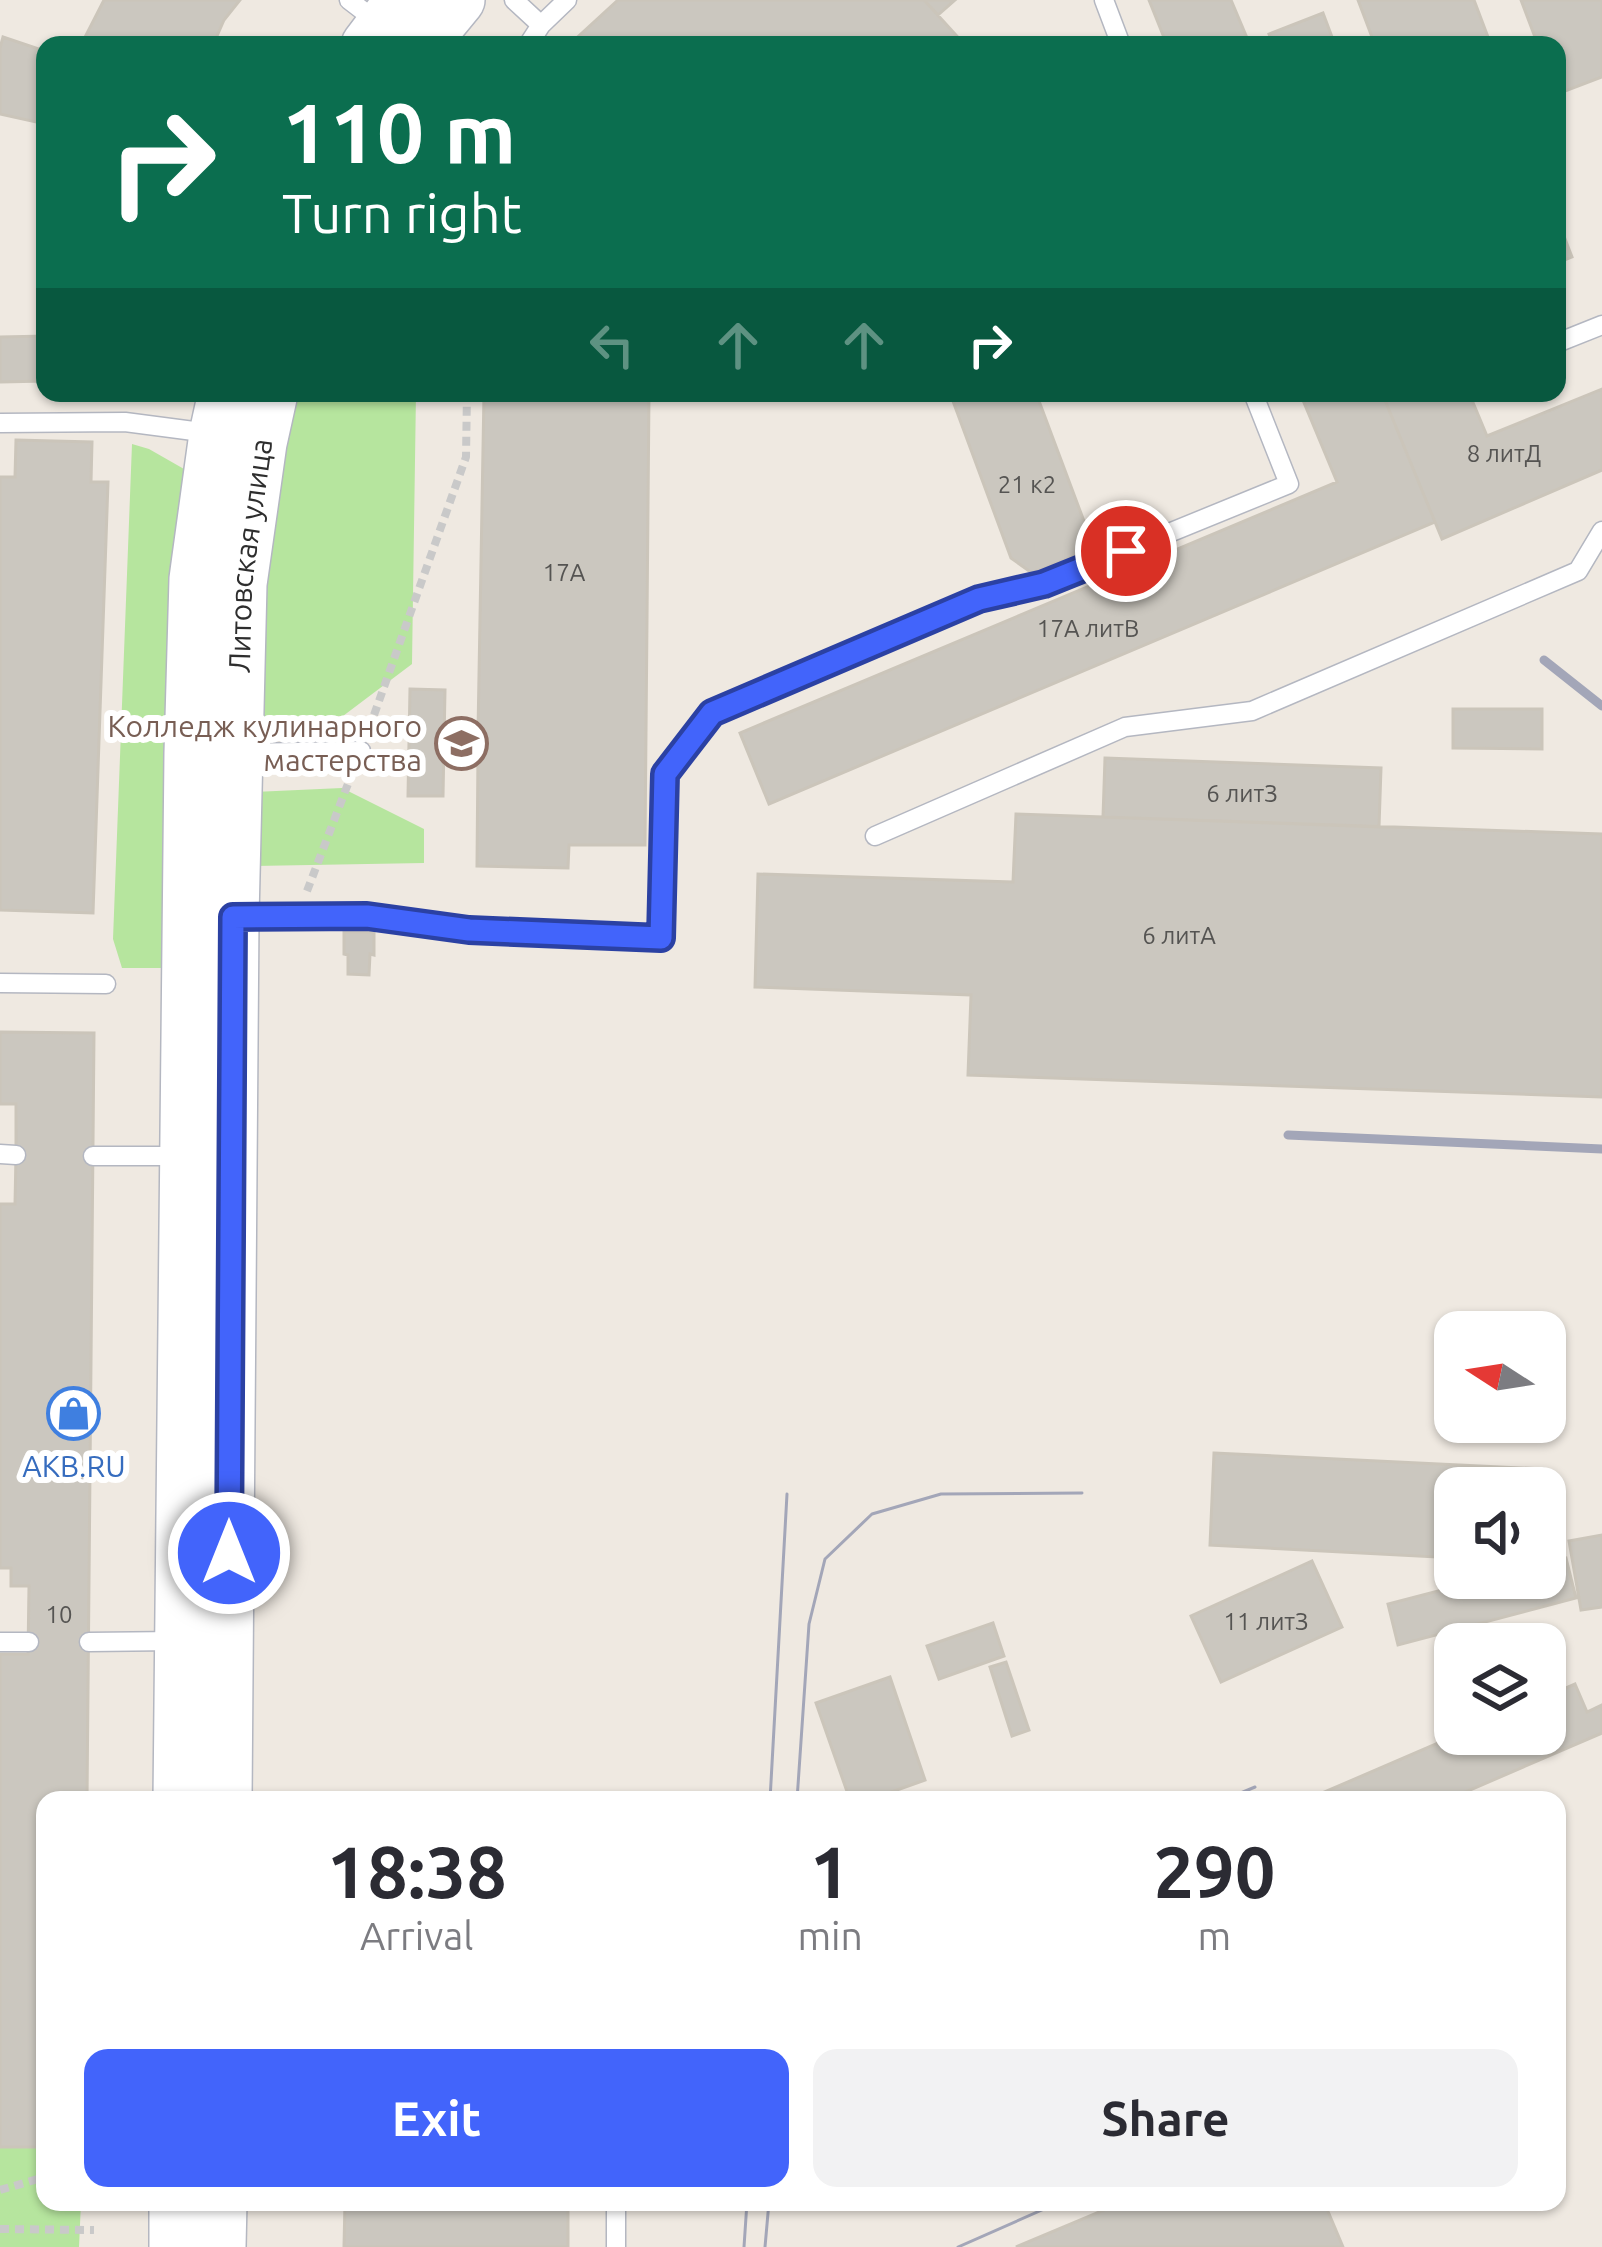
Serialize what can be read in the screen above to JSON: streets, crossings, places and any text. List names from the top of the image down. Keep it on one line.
{"streets":{"street":["Литовская улица"]},"places":{"school or university":["Колледж кулинарного мастерства"],"shop":["AKB.RU"]},"house_numbers":["8 литД","21 к2","17А","17А литВ","6 литЗ","6 литА","10","11 литЗ"],"north":"left","page":{"turn":["110 m","Turn right"],"eta":["18:38","Arrival","1","min","290","m"],"buttons":["Exit","Share"]}}
